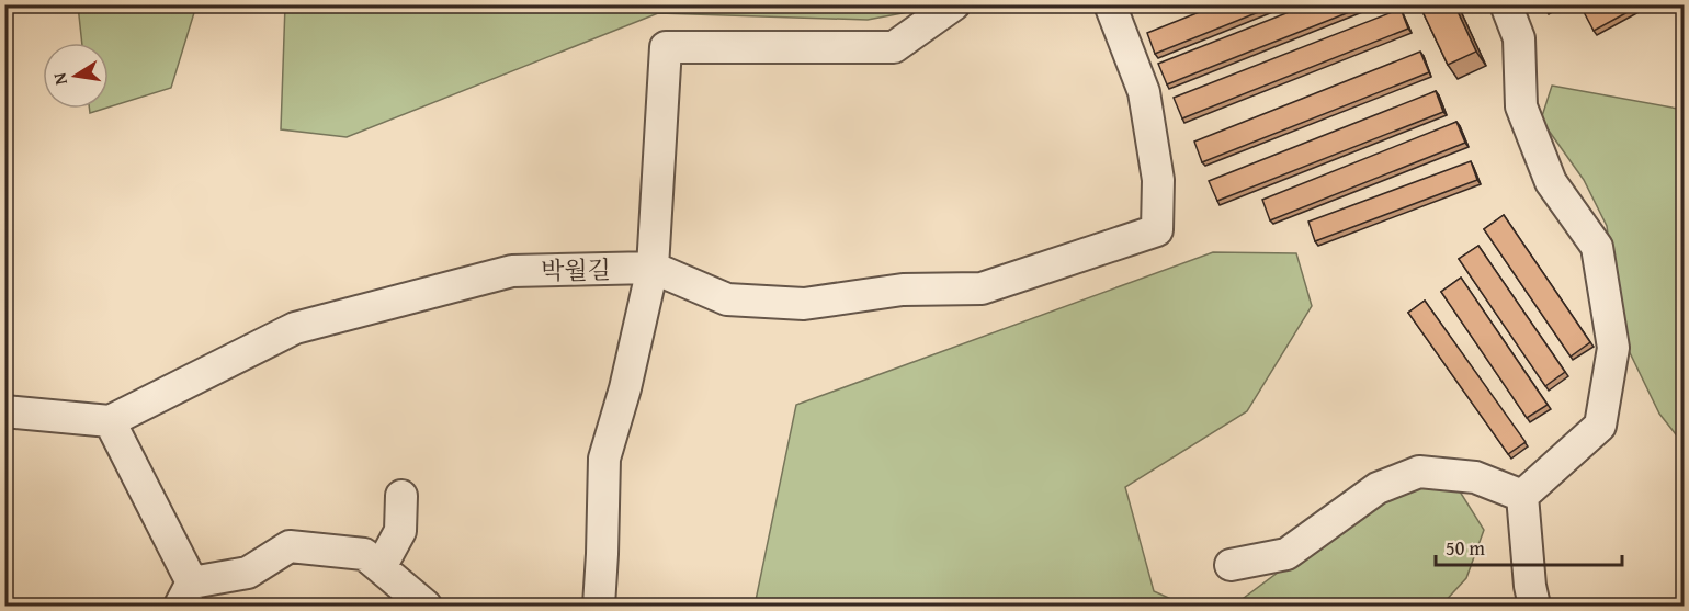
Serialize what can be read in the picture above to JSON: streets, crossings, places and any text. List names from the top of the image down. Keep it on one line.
{"streets":{"street":["박월길"]},"scale_bar":"50 m","north":"left"}
